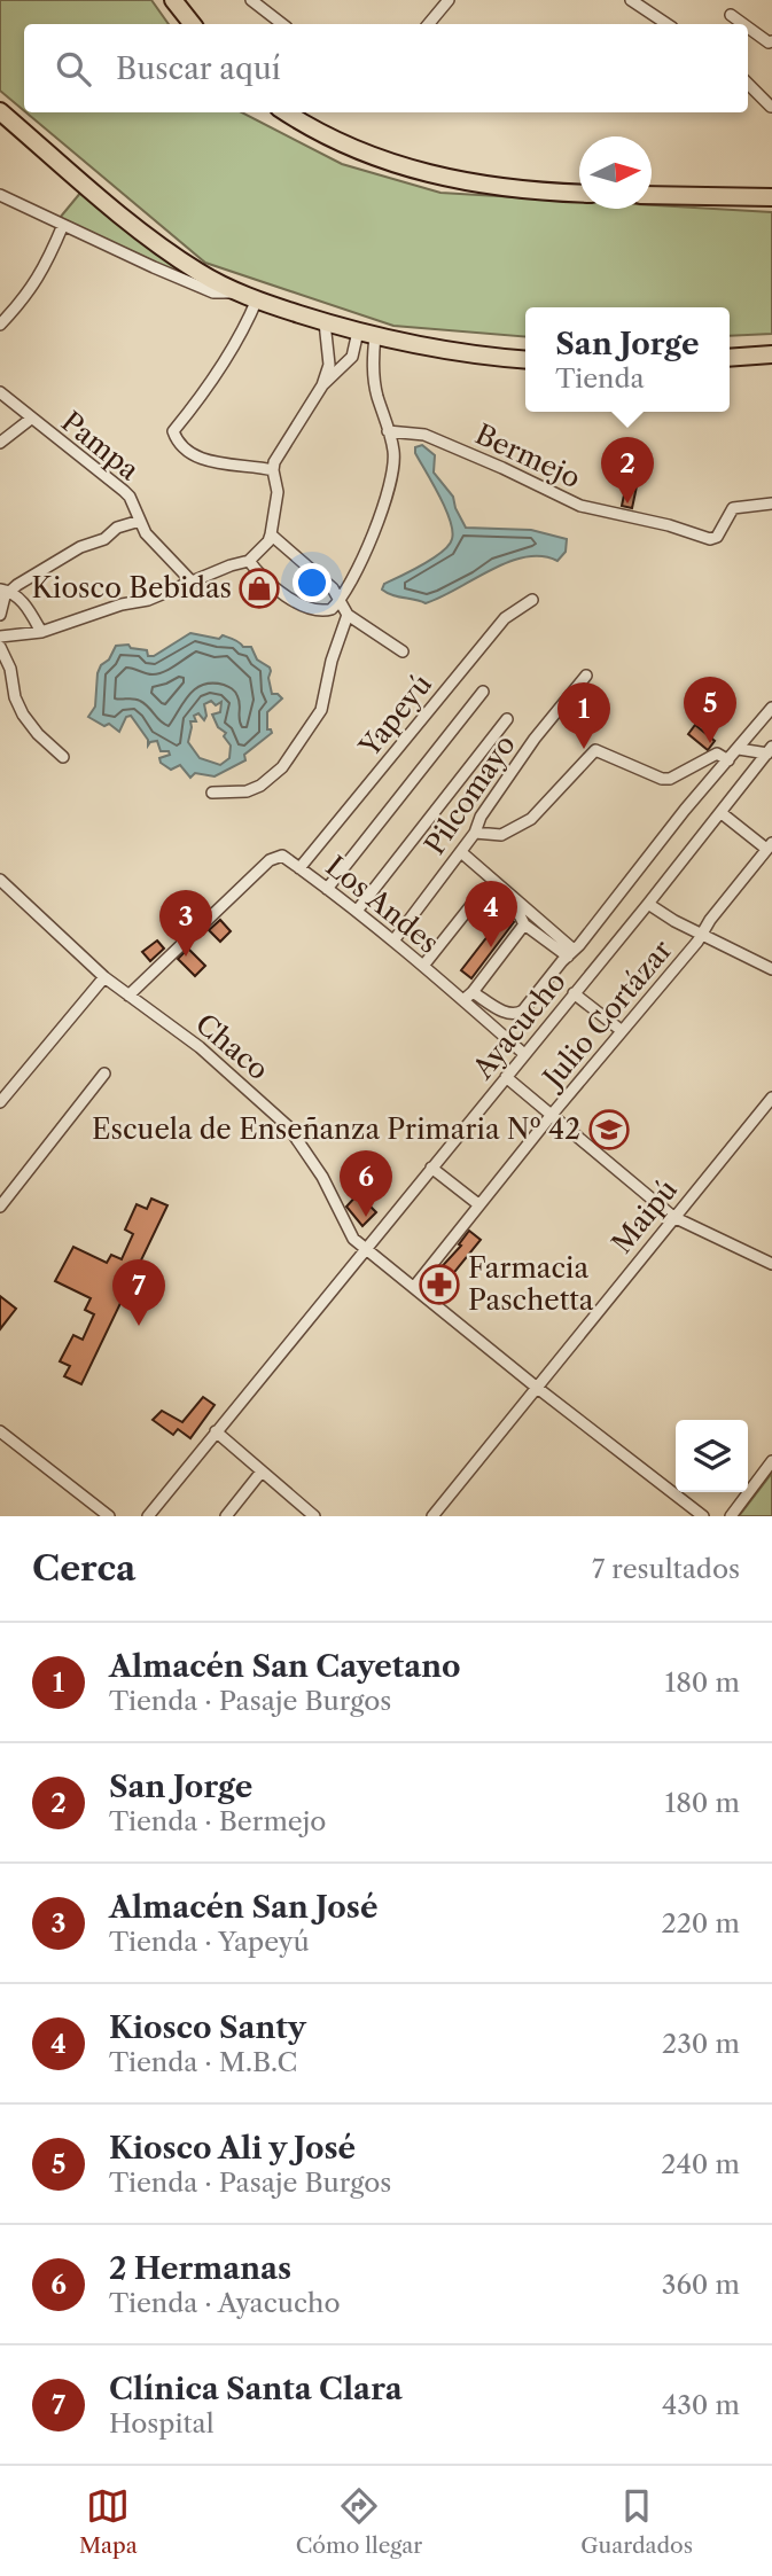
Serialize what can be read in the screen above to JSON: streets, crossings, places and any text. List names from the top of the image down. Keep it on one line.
{"streets":{"street":["Pampa","Bermejo","Yapeyú","Pilcomayo","Los Andes","Julio Cortázar","Ayacucho","Chaco","Maipú"]},"crossings":[["Yapeyú","Los Andes"],["Pilcomayo","Los Andes"],["Los Andes","Ayacucho"],["Los Andes","Chaco"],["Julio Cortázar","Chaco"],["Ayacucho","Chaco"],["Chaco","Maipú"]],"places":{"shop":["Kiosco Bebidas"],"school or university":["Escuela de Enseñanza Primaria Nº 42"],"pharmacy":["Farmacia Paschetta"]},"north":"right","page":{"search":"Buscar aquí","popup":["San Jorge","Tienda"],"pins":["2","5","1","4","3","6","7"],"heading":["Cerca","7 resultados"],"list":[{"mark":"1","name":"Almacén San Cayetano","note":"Tienda · Pasaje Burgos","value":"180 m"},{"mark":"2","name":"San Jorge","note":"Tienda · Bermejo","value":"180 m"},{"mark":"3","name":"Almacén San José","note":"Tienda · Yapeyú","value":"220 m"},{"mark":"4","name":"Kiosco Santy","note":"Tienda · M.B.C","value":"230 m"},{"mark":"5","name":"Kiosco Ali y José","note":"Tienda · Pasaje Burgos","value":"240 m"},{"mark":"6","name":"2 Hermanas","note":"Tienda · Ayacucho","value":"360 m"},{"mark":"7","name":"Clínica Santa Clara","note":"Hospital","value":"430 m"}],"nav":["Mapa","Cómo llegar","Guardados"]}}
